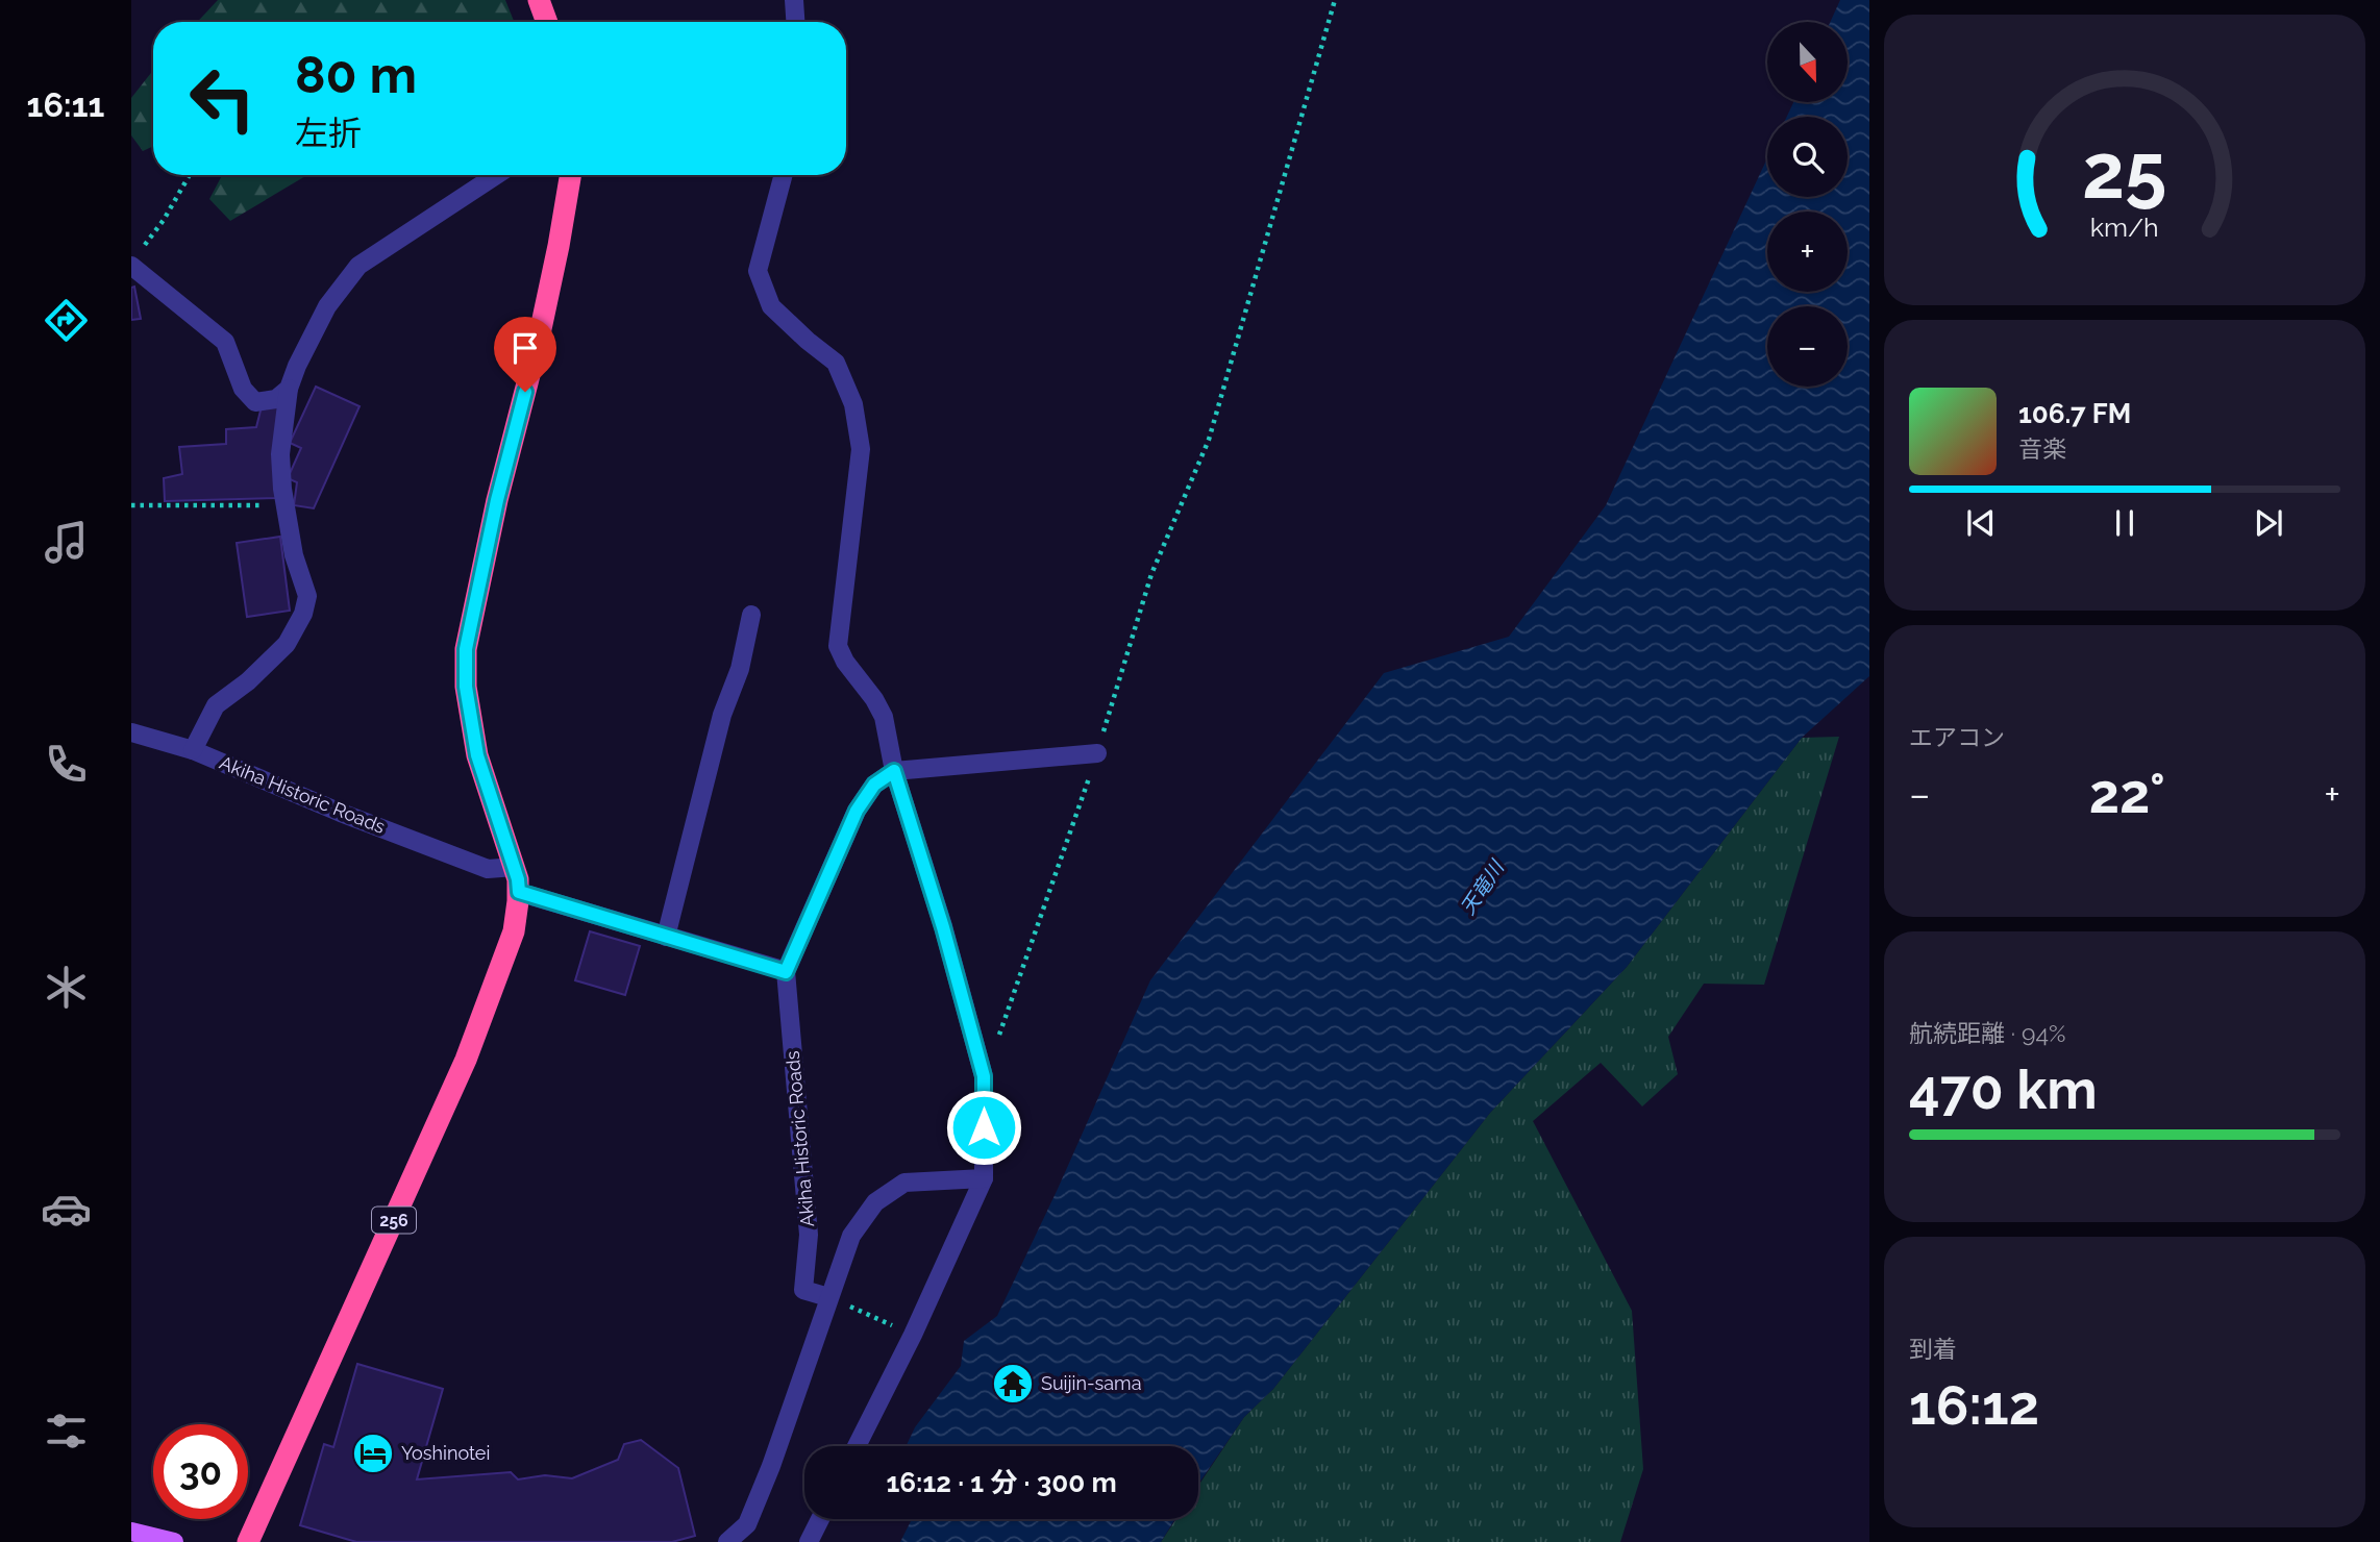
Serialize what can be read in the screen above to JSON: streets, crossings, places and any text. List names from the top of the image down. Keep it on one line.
{"streets":{"highway":["256"],"street":["Akiha Historic Roads"]},"crossings":[["Akiha Historic Roads","256"]],"water":["天竜川"],"places":{"temple":["Suijin-sama"],"hotel":["Yoshinotei"]},"north":"bottom","page":{"tabs":"16:11","map_buttons":["+","−"],"turn":["80 m","左折"],"song":["106.7 FM","音楽"],"tile":["エアコン",["航続距離 · 94%","470 km"],["到着","16:12"]],"heat":["−","22°","+"],"limit":"30","trip":"16:12 · 1 分 · 300 m","gauge":["25","km/h"]}}
